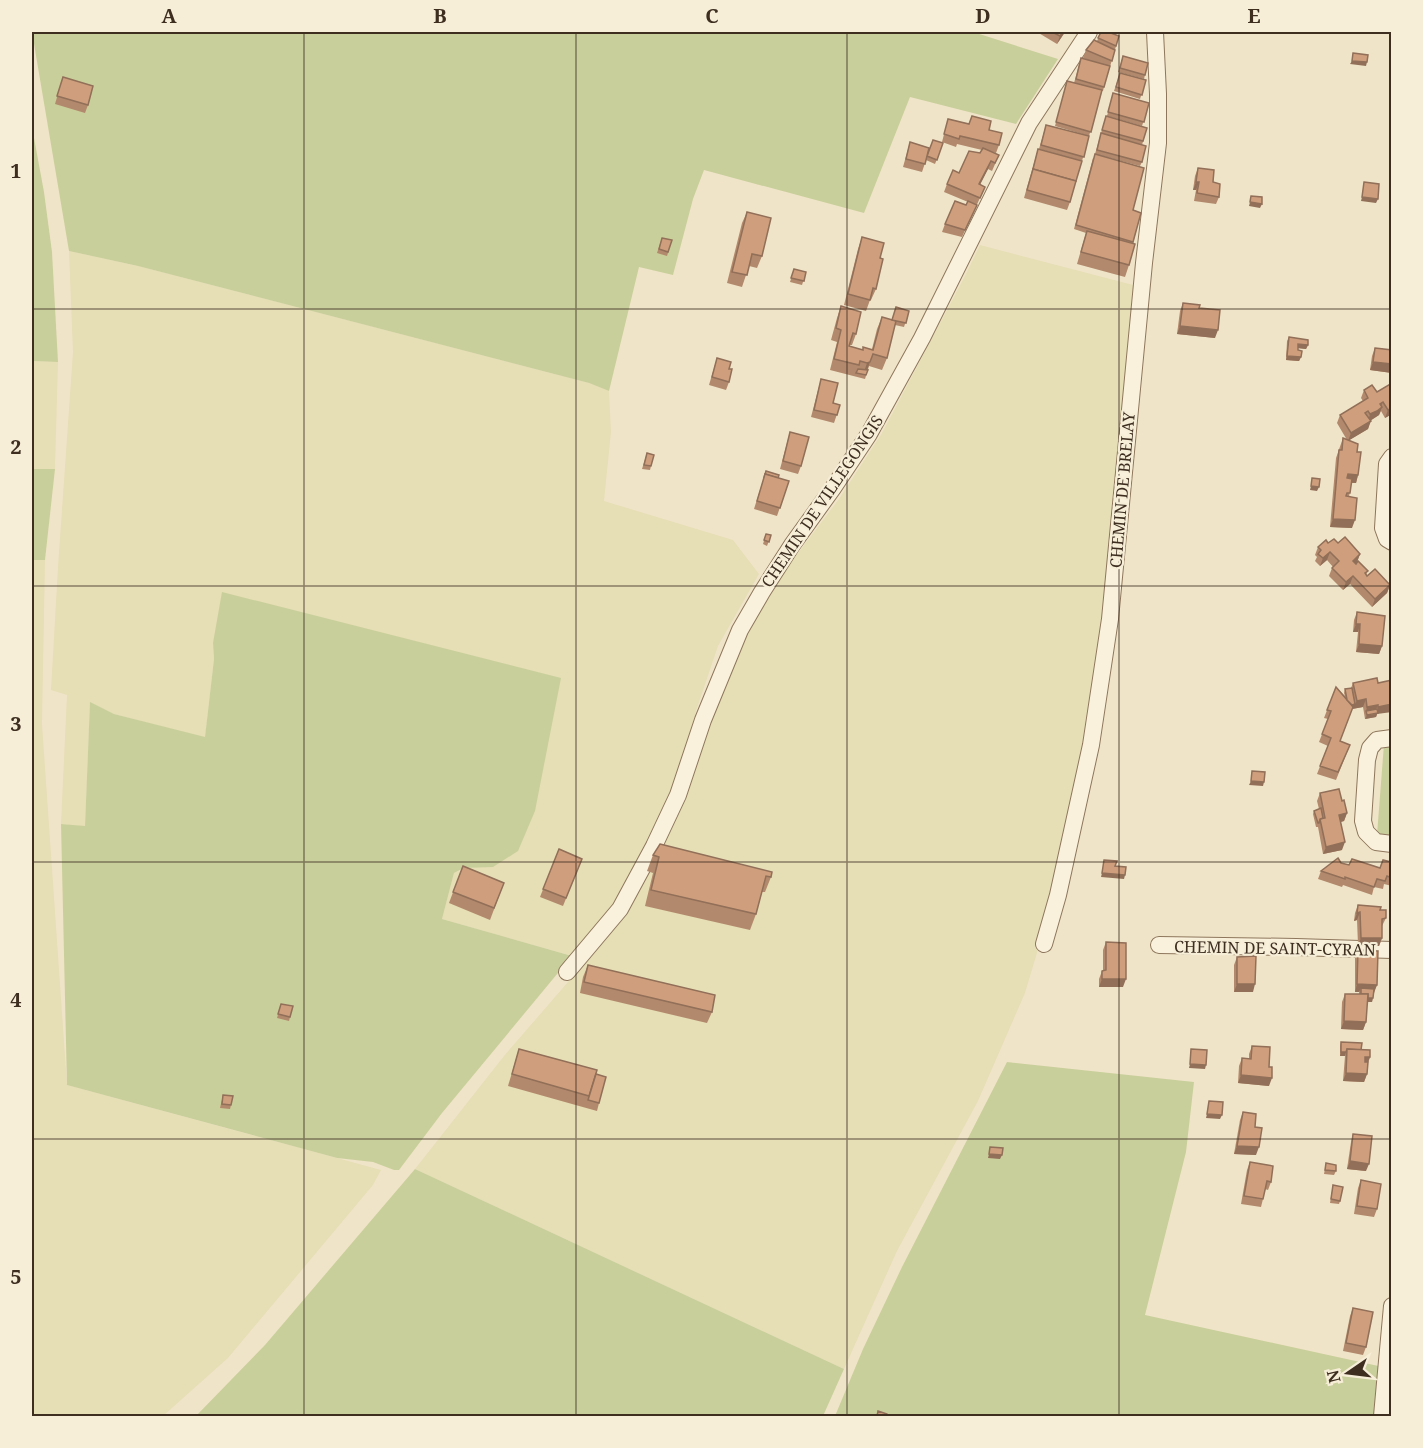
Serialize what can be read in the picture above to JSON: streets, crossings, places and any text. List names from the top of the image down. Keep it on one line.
{"streets":{"street":["CHEMIN DE BRELAY","CHEMIN DE VILLEGONGIS","CHEMIN DE SAINT-CYRAN"]},"north":"left","grid":{"columns":["A","B","C","D","E"],"rows":["1","2","3","4","5"]}}
